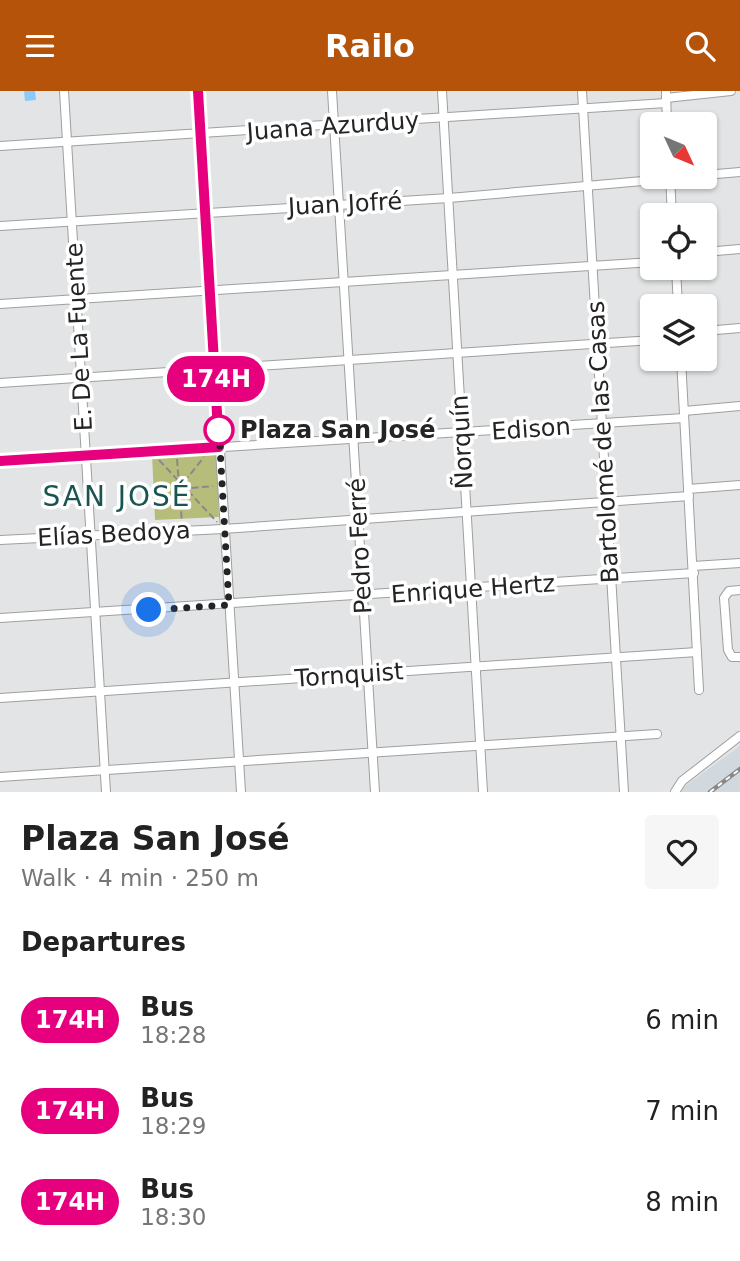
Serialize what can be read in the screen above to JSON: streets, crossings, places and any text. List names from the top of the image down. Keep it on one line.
{"streets":{"street":["Juana Azurduy","Juan Jofré","E. De La Fuente","Edison","Ñorquín","Bartolomé de las Casas","Elías Bedoya","Pedro Ferré","Enrique Hertz","Tornquist"]},"crossings":[["Juana Azurduy","E. De La Fuente"],["Juana Azurduy","Ñorquín"],["Juana Azurduy","Bartolomé de las Casas"],["Juana Azurduy","Pedro Ferré"],["Juan Jofré","E. De La Fuente"],["Juan Jofré","Ñorquín"],["Juan Jofré","Bartolomé de las Casas"],["Juan Jofré","Pedro Ferré"],["E. De La Fuente","Edison"],["E. De La Fuente","Elías Bedoya"],["E. De La Fuente","Enrique Hertz"],["E. De La Fuente","Tornquist"],["Edison","Ñorquín"],["Edison","Bartolomé de las Casas"],["Edison","Pedro Ferré"],["Ñorquín","Elías Bedoya"],["Ñorquín","Enrique Hertz"],["Ñorquín","Tornquist"],["Bartolomé de las Casas","Elías Bedoya"],["Bartolomé de las Casas","Enrique Hertz"],["Bartolomé de las Casas","Tornquist"],["Elías Bedoya","Pedro Ferré"],["Pedro Ferré","Enrique Hertz"],["Pedro Ferré","Tornquist"]],"districts":["SAN JOSÉ"],"places":["Plaza San José"],"lines":["bus line 174H"],"north":"bottom right","page":{"header":"Railo","on_map":"174H","heading":[["Plaza San José","Walk · 4 min · 250 m"],"Departures"],"list":[{"mark":"174H","name":"Bus","note":"18:28","value":"6 min"},{"mark":"174H","name":"Bus","note":"18:29","value":"7 min"},{"mark":"174H","name":"Bus","note":"18:30","value":"8 min"}]}}
